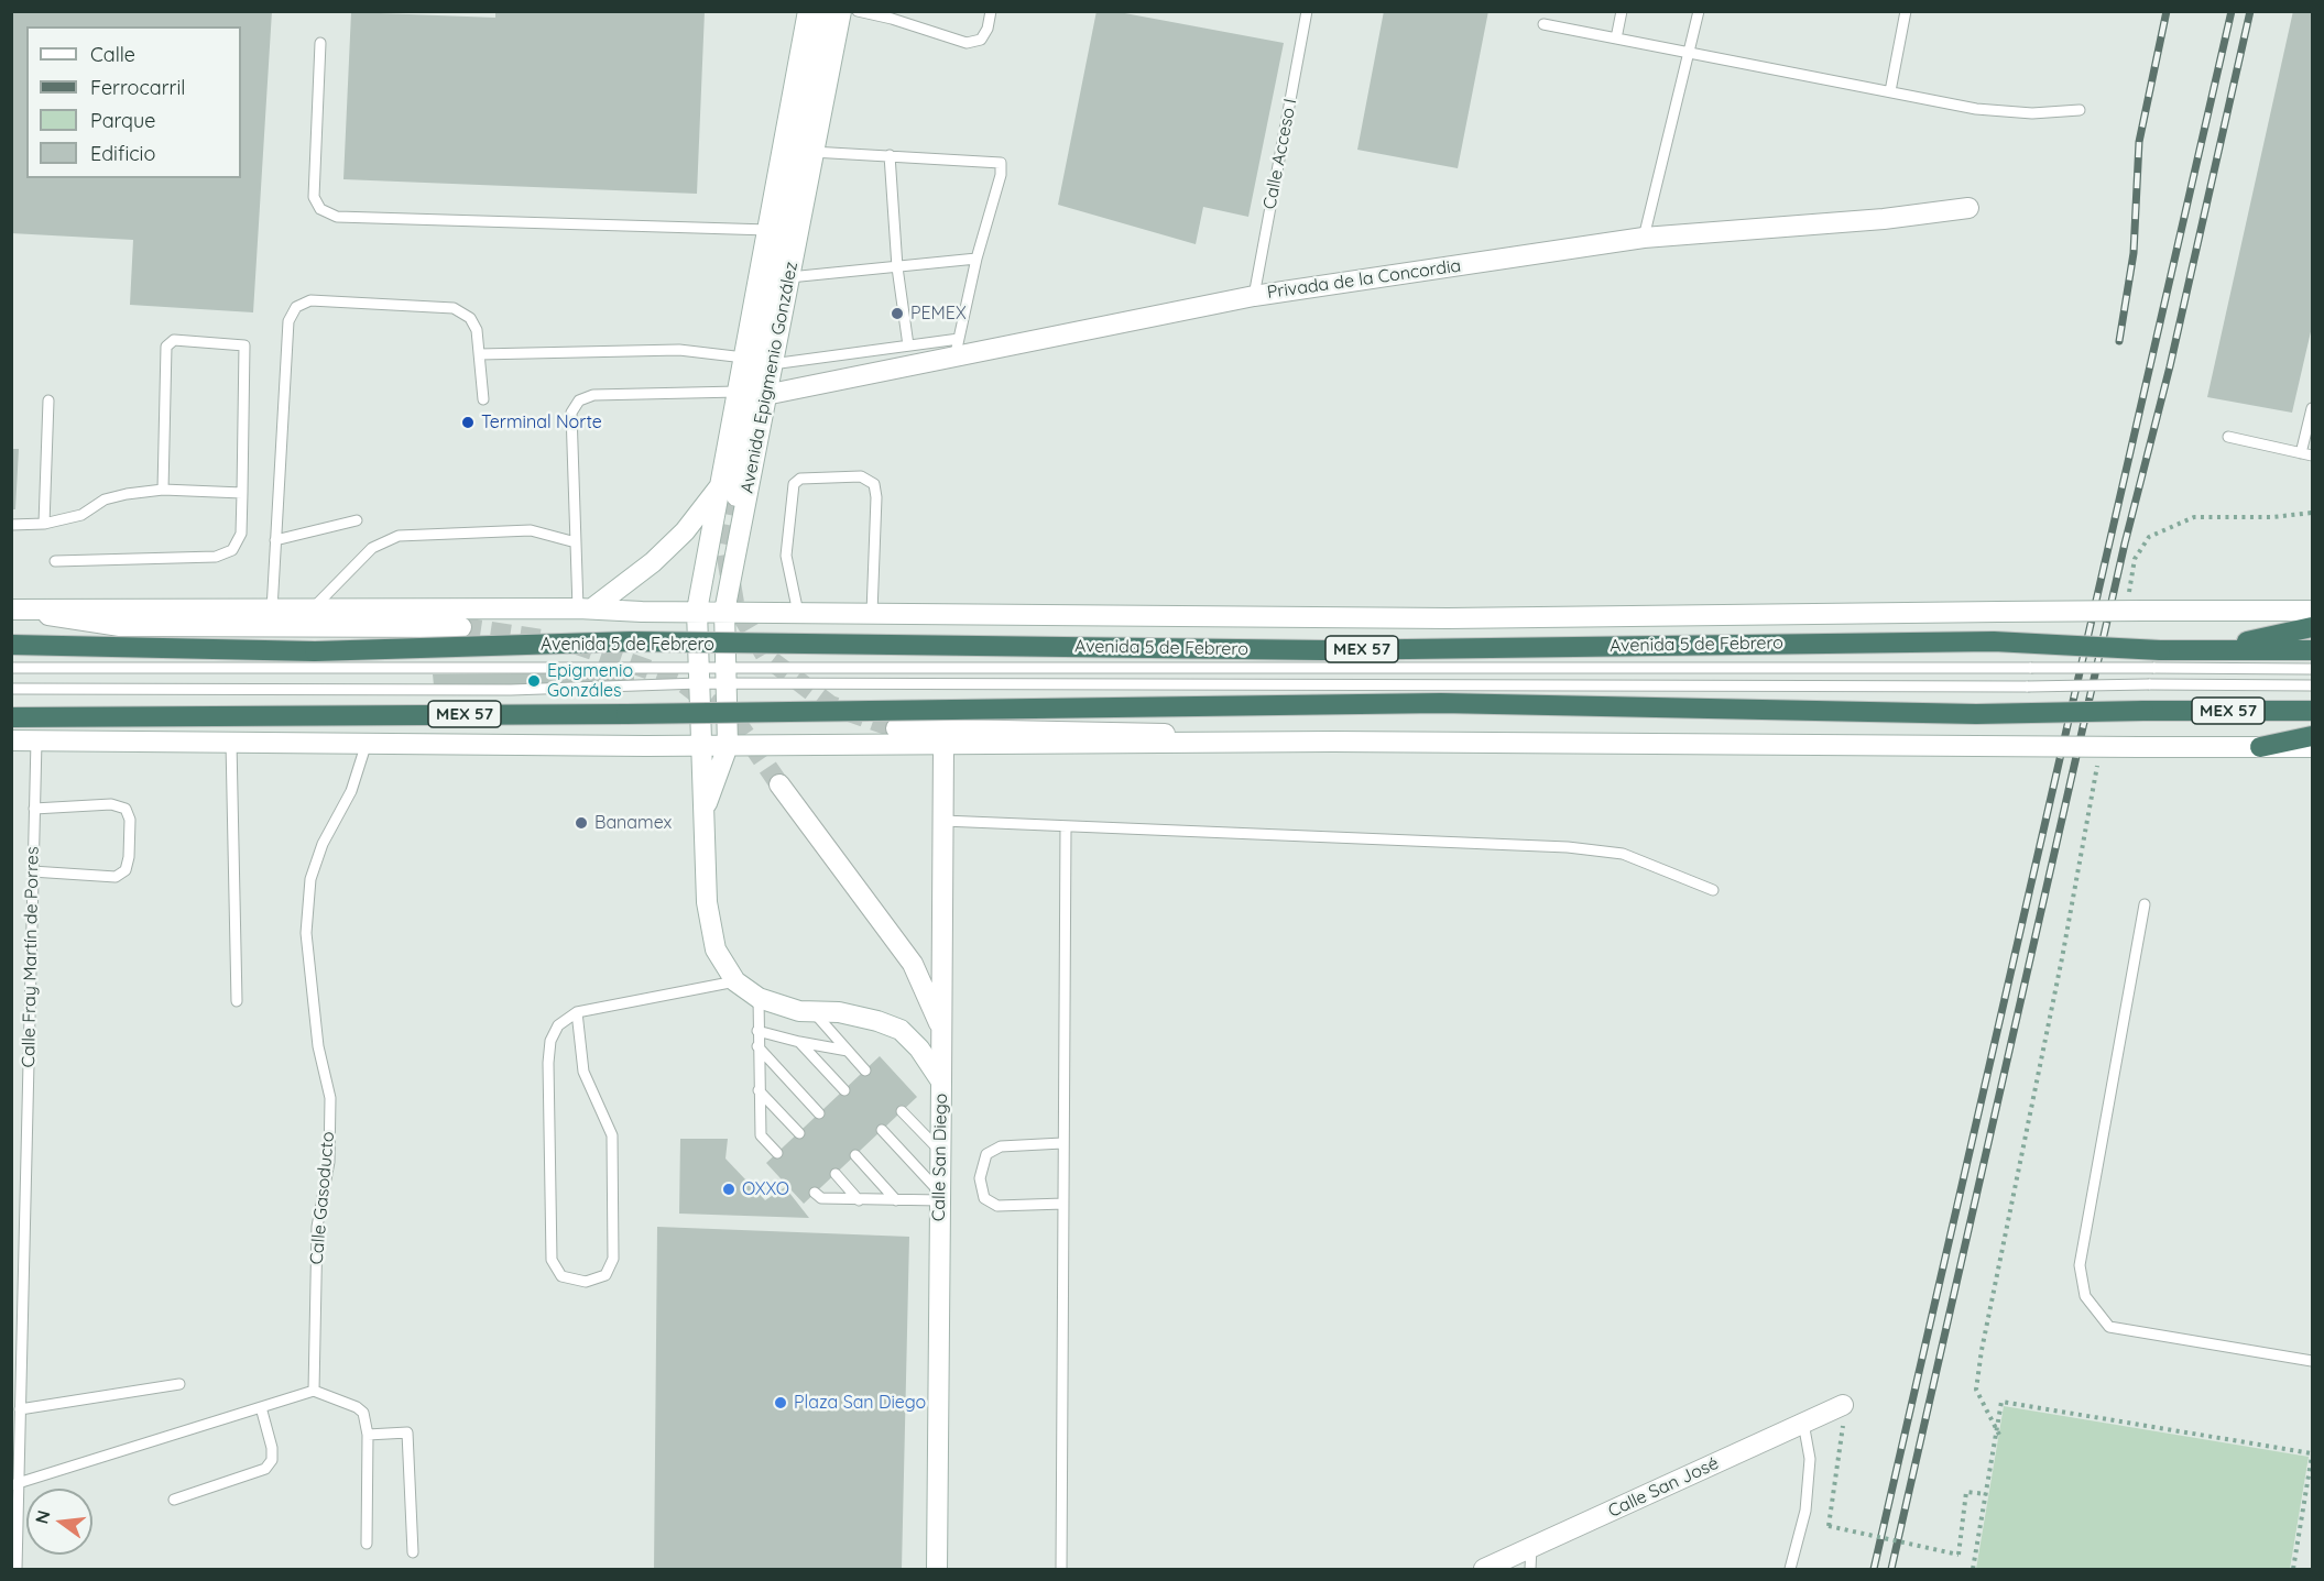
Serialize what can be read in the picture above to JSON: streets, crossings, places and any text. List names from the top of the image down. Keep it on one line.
{"streets":{"highway":["Avenida 5 de Febrero","MEX 57"],"main road":["Privada de la Concordia","Avenida Epigmenio González","Calle San Diego","Calle San José"],"lane":["Calle Acceso I","Calle Fray Martín de Porres","Calle Gasoducto"]},"crossings":[["Calle Acceso I","Privada de la Concordia"],["Privada de la Concordia","Avenida Epigmenio González"],["Avenida Epigmenio González","Avenida 5 de Febrero"]],"places":["PEMEX","Terminal Norte","Epigmenio Gonzáles","Banamex","OXXO","Plaza San Diego"],"legend":["Calle","Ferrocarril","Parque","Edificio"],"north":"left"}
